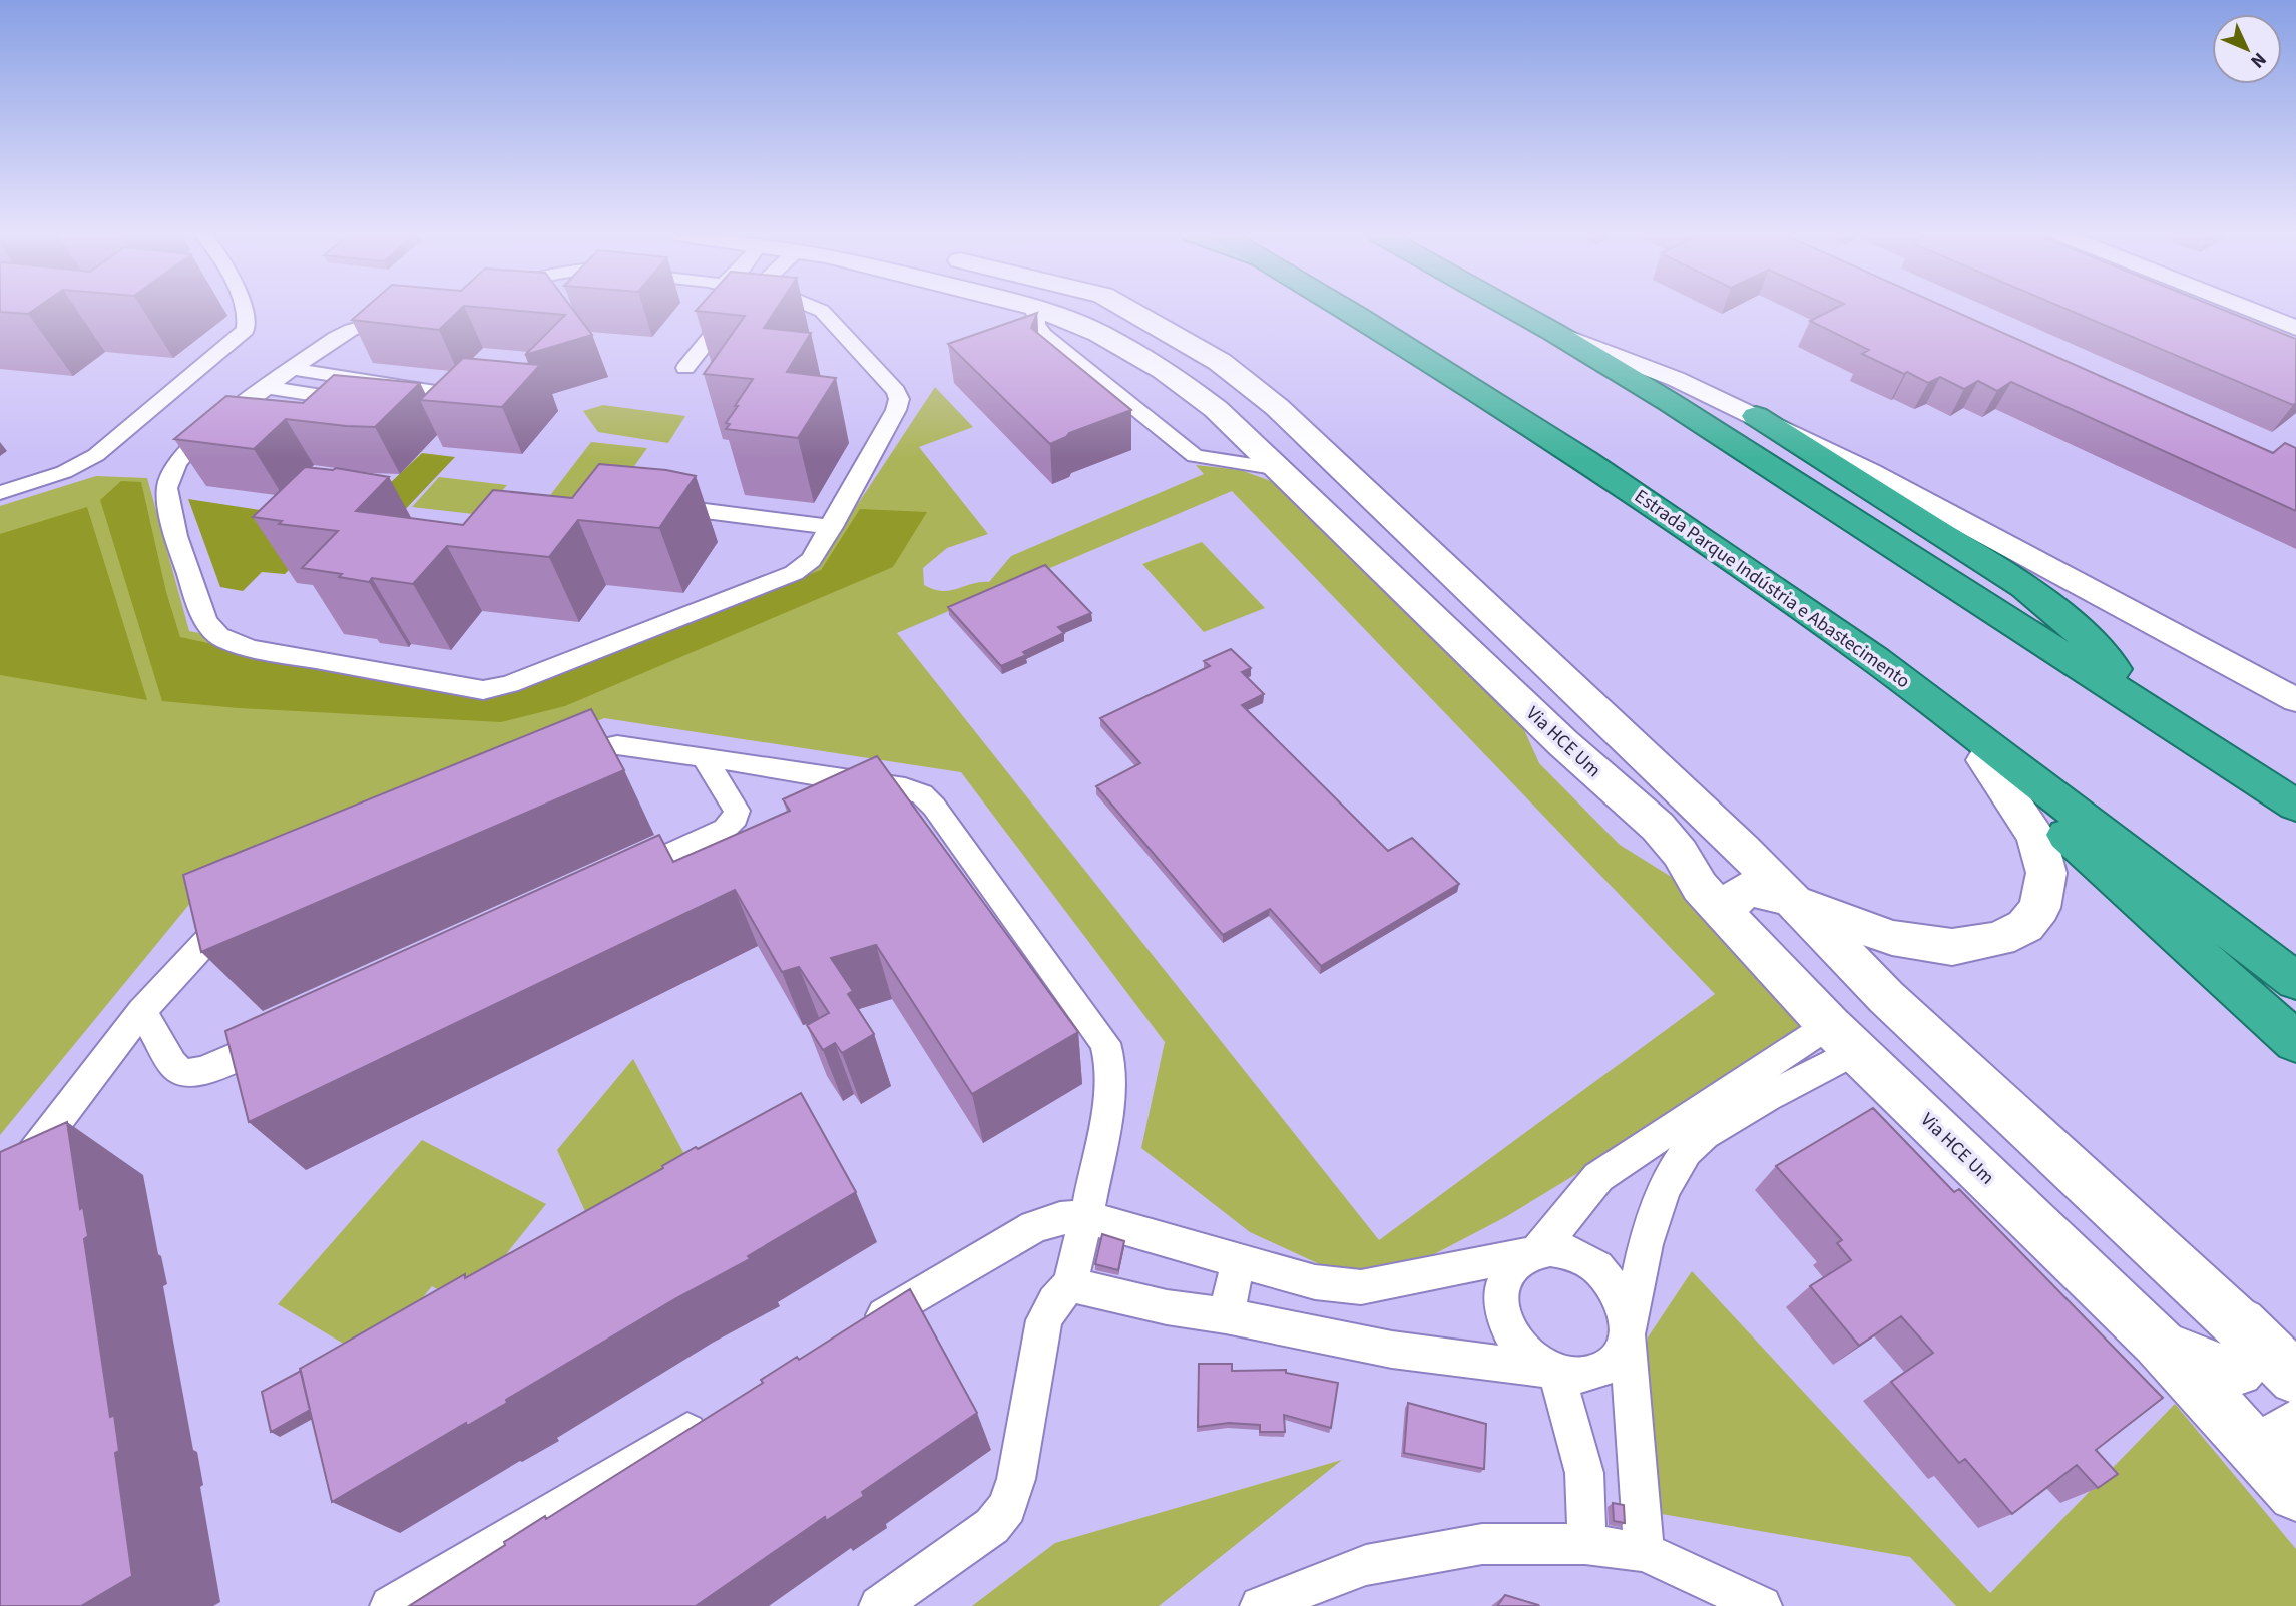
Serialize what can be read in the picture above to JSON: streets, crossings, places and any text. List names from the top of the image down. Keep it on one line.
{"streets":{"highway":["Estrada Parque Indústria e Abastecimento"],"main road":["Via HCE Um"]},"north":"bottom right"}
